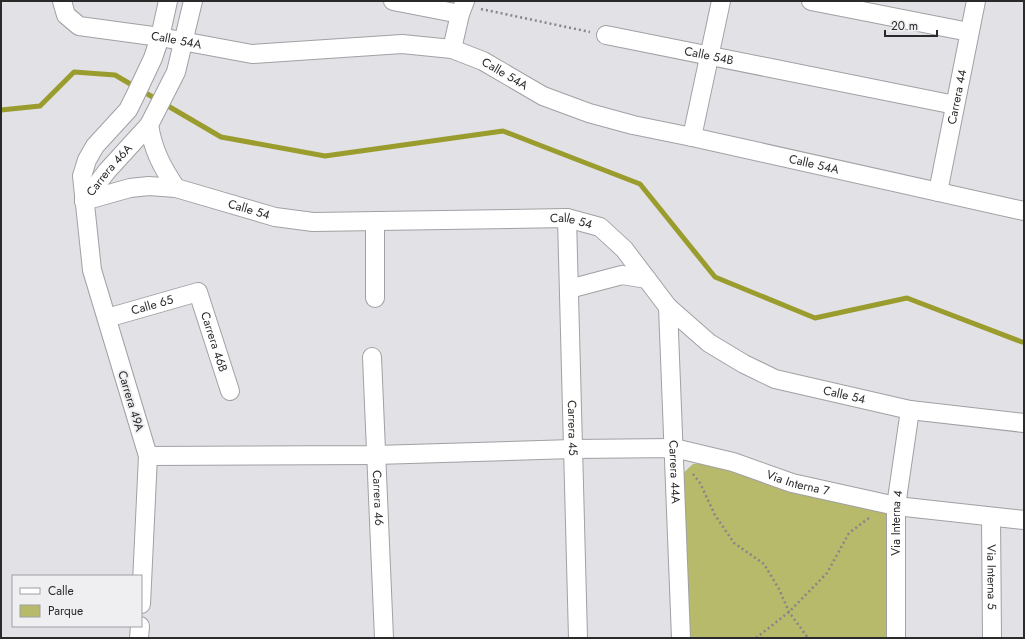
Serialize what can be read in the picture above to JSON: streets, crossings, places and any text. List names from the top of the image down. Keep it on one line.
{"streets":{"street":["Calle 54A","Calle 54B","Carrera 44","Carrera 46A","Calle 54","Calle 65","Carrera 46B","Carrera 49A","Carrera 45","Carrera 44A","Via Interna 7","Carrera 46","Via Interna 4","Via Interna 5"]},"crossings":[["Calle 54A","Carrera 44"],["Calle 54A","Carrera 46A"],["Calle 54B","Carrera 44"],["Carrera 46A","Calle 54"],["Carrera 46A","Carrera 49A"],["Calle 54","Carrera 49A"],["Calle 54","Carrera 45"],["Calle 54","Carrera 44A"],["Calle 54","Via Interna 4"],["Calle 65","Carrera 46B"],["Calle 65","Carrera 49A"],["Carrera 45","Via Interna 7"],["Carrera 44A","Via Interna 7"],["Via Interna 7","Via Interna 4"],["Via Interna 7","Via Interna 5"]],"legend":["Calle","Parque"],"scale_bar":"20 m"}
